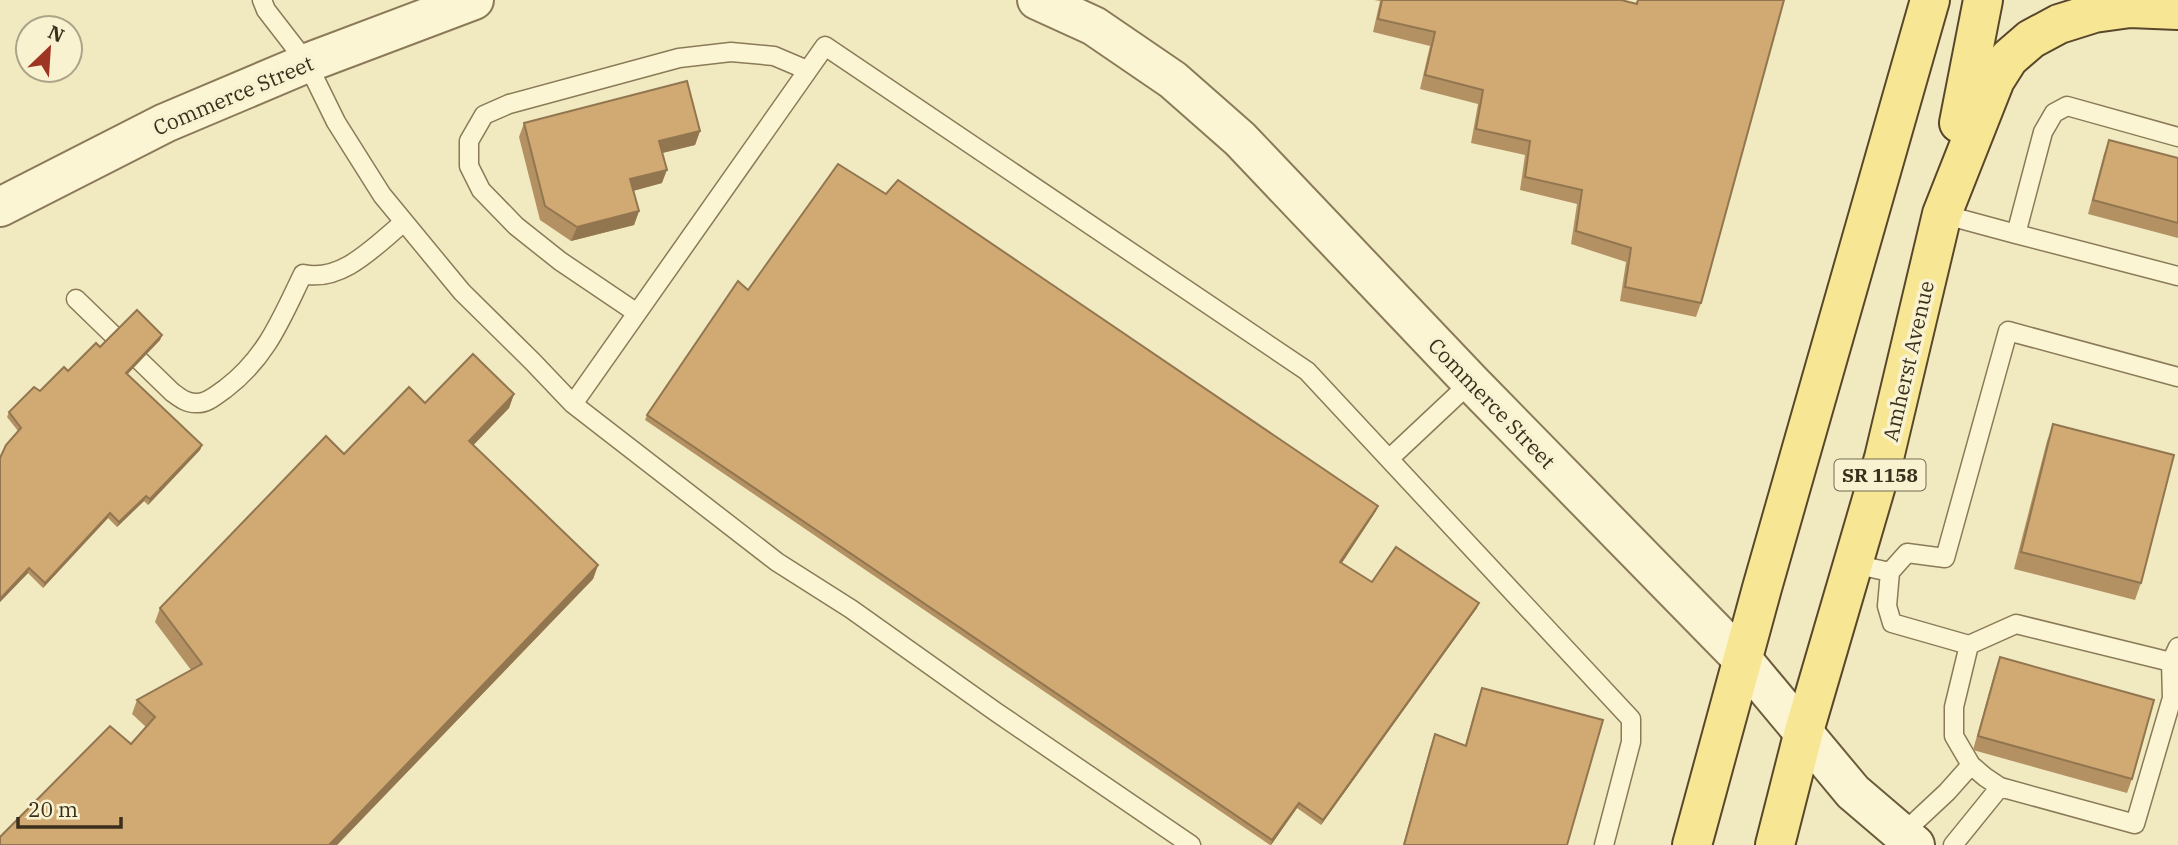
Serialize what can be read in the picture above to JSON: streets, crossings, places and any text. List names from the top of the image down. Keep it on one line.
{"streets":{"main road":["Amherst Avenue","SR 1158"],"street":["Commerce Street"]},"crossings":[["Commerce Street","Amherst Avenue"]],"scale_bar":"20 m","north":"top right"}
